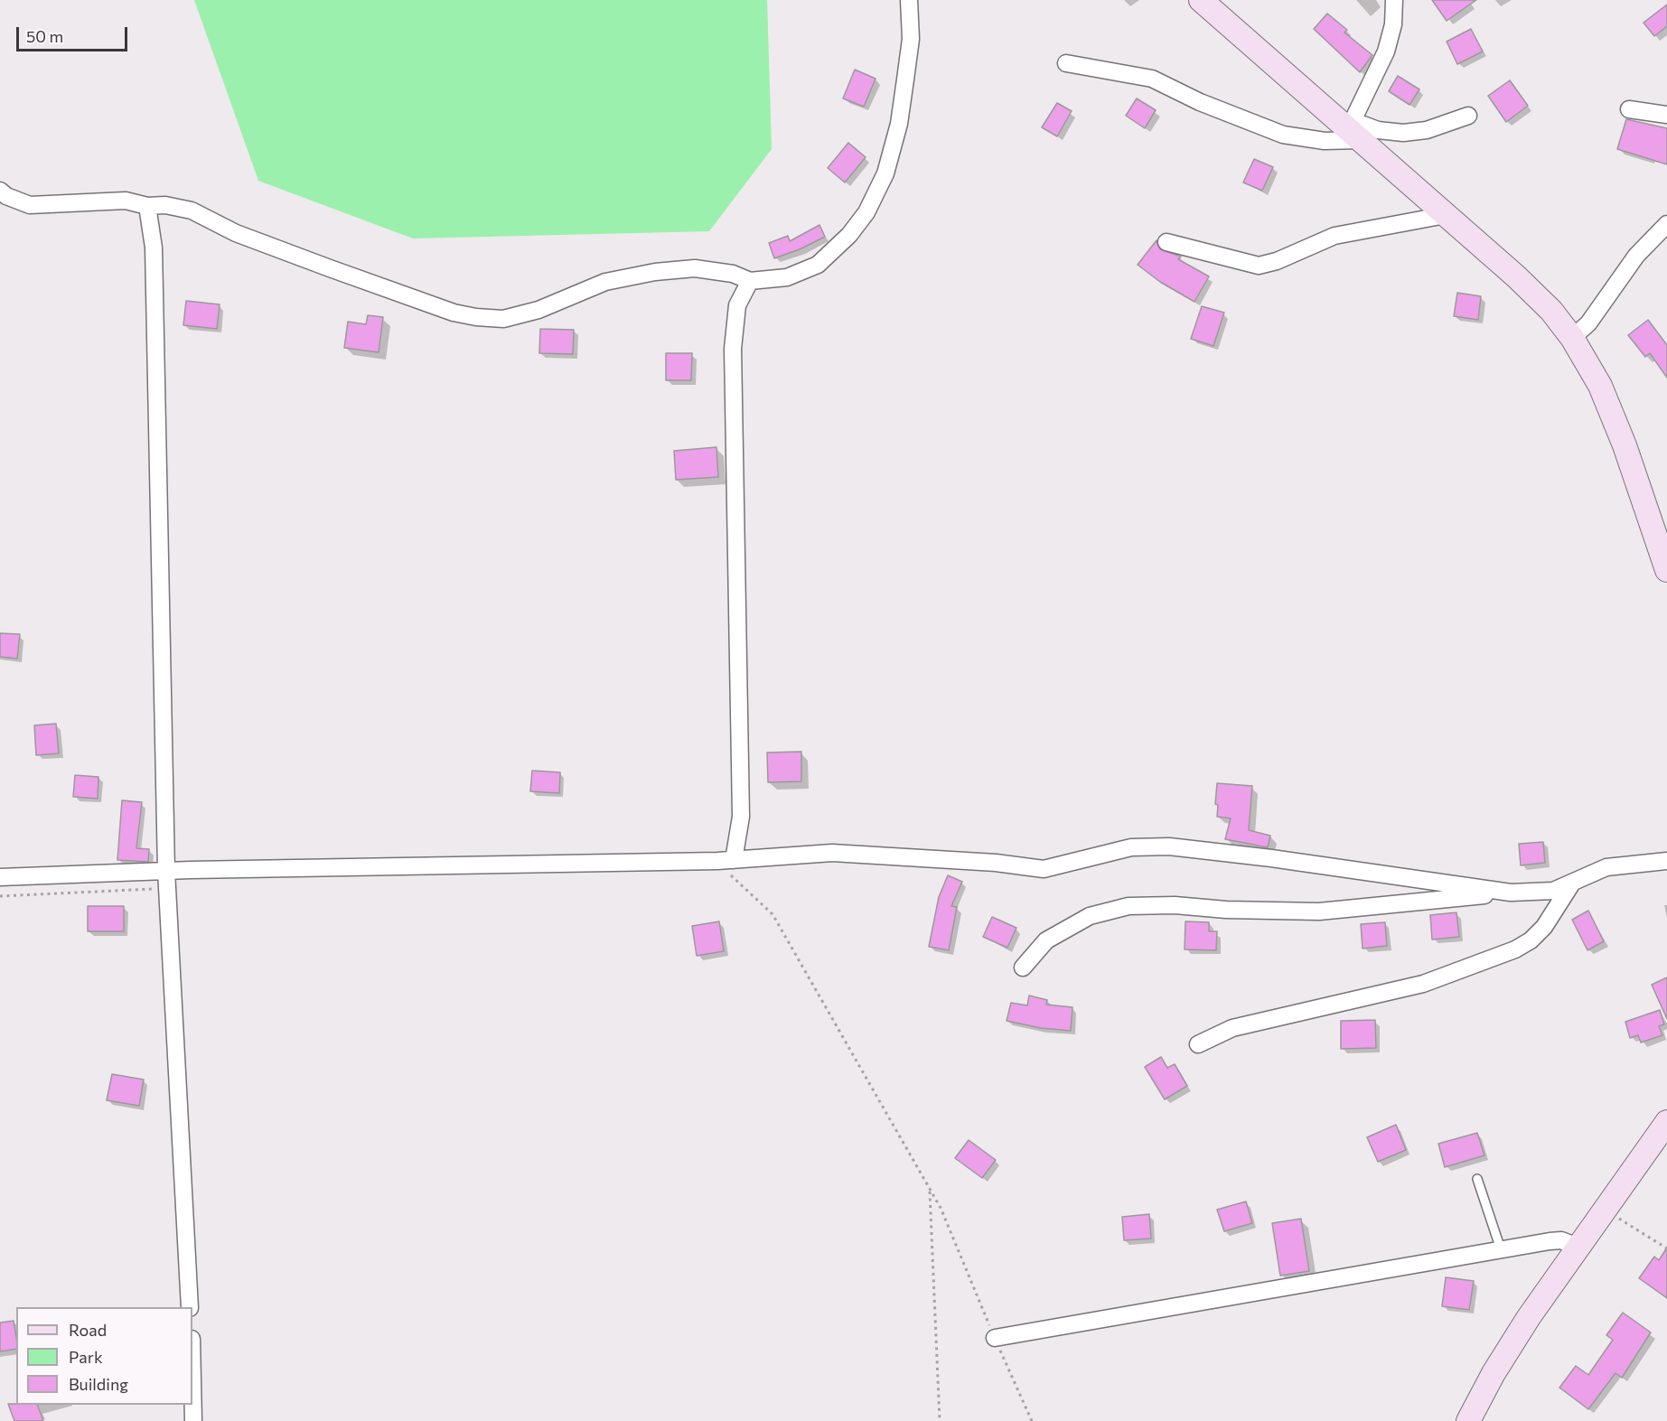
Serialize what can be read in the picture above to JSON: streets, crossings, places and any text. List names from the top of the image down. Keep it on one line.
{"legend":["Road","Park","Building"],"scale_bar":"50 m"}
